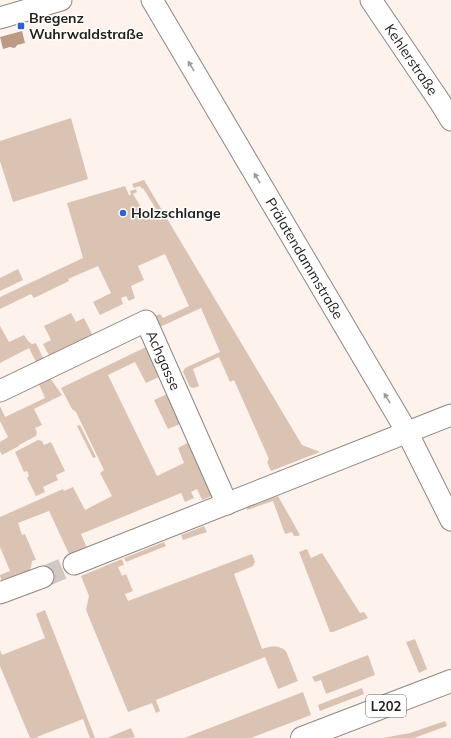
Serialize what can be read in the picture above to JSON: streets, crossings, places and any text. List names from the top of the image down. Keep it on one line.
{"streets":{"main road":["L202"],"street":["Kehlerstraße","Prälatendammstraße","Achgasse"]},"one_way":["Prälatendammstraße"],"places":{"transit":["Bregenz Wuhrwaldstraße"],"other":["Holzschlange"]}}
